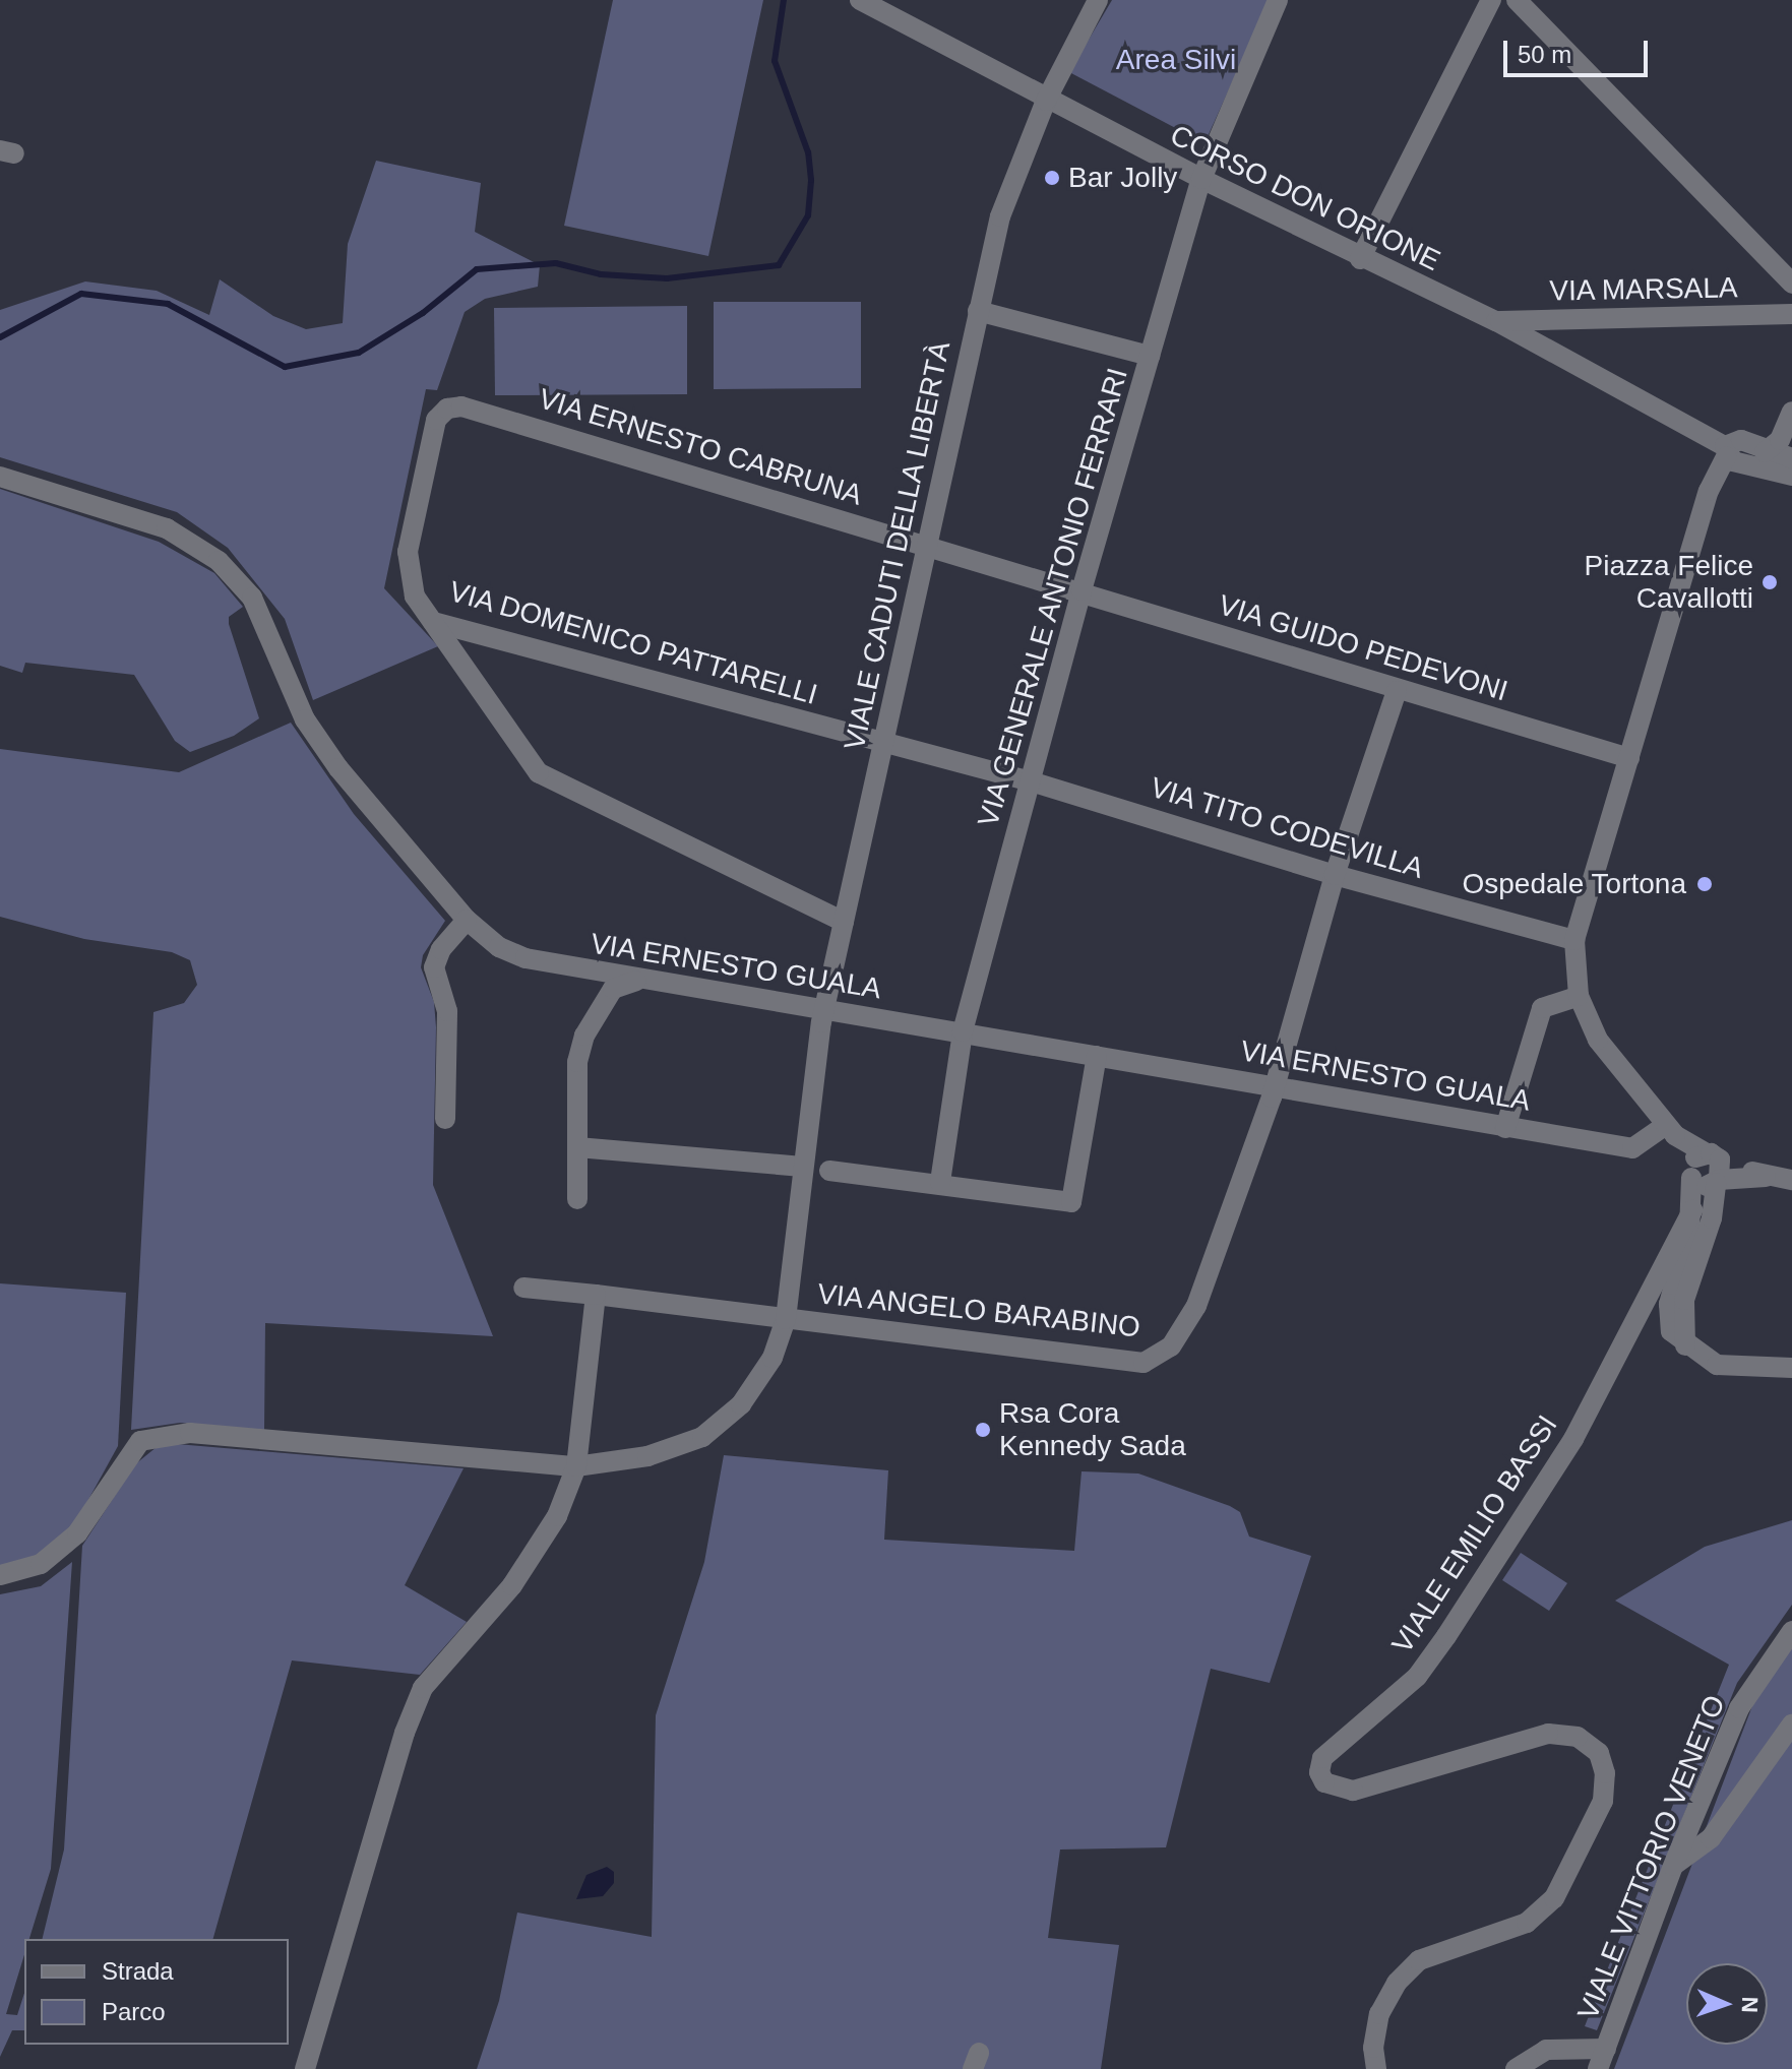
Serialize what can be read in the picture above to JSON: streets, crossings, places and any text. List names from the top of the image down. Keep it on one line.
{"streets":{"street":["CORSO DON ORIONE","VIA MARSALA","VIA ERNESTO CABRUNA","VIALE CADUTI DELLA LIBERTÀ","VIA GENERALE ANTONIO FERRARI","VIA DOMENICO PATTARELLI","VIA GUIDO PEDEVONI","VIA TITO CODEVILLA","VIA ERNESTO GUALA","VIA ANGELO BARABINO","VIALE EMILIO BASSI","VIALE VITTORIO VENETO"]},"crossings":[["CORSO DON ORIONE","VIA MARSALA"],["CORSO DON ORIONE","VIALE CADUTI DELLA LIBERTÀ"],["CORSO DON ORIONE","VIA GENERALE ANTONIO FERRARI"],["VIA ERNESTO CABRUNA","VIALE CADUTI DELLA LIBERTÀ"],["VIA ERNESTO CABRUNA","VIA GENERALE ANTONIO FERRARI"],["VIA ERNESTO CABRUNA","VIA DOMENICO PATTARELLI"],["VIA ERNESTO CABRUNA","VIA GUIDO PEDEVONI"],["VIALE CADUTI DELLA LIBERTÀ","VIA DOMENICO PATTARELLI"],["VIALE CADUTI DELLA LIBERTÀ","VIA ERNESTO GUALA"],["VIALE CADUTI DELLA LIBERTÀ","VIA ANGELO BARABINO"],["VIA GENERALE ANTONIO FERRARI","VIA DOMENICO PATTARELLI"],["VIA GENERALE ANTONIO FERRARI","VIA GUIDO PEDEVONI"],["VIA GENERALE ANTONIO FERRARI","VIA TITO CODEVILLA"],["VIA GENERALE ANTONIO FERRARI","VIA ERNESTO GUALA"],["VIA DOMENICO PATTARELLI","VIA TITO CODEVILLA"],["VIA GUIDO PEDEVONI","VIA ANGELO BARABINO"],["VIA TITO CODEVILLA","VIA ANGELO BARABINO"],["VIA ERNESTO GUALA","VIA ANGELO BARABINO"]],"parks":["Area Silvi"],"places":["Bar Jolly","Piazza Felice Cavallotti","Ospedale Tortona","Rsa Cora Kennedy Sada"],"legend":["Strada","Parco"],"scale_bar":"50 m","north":"right"}
